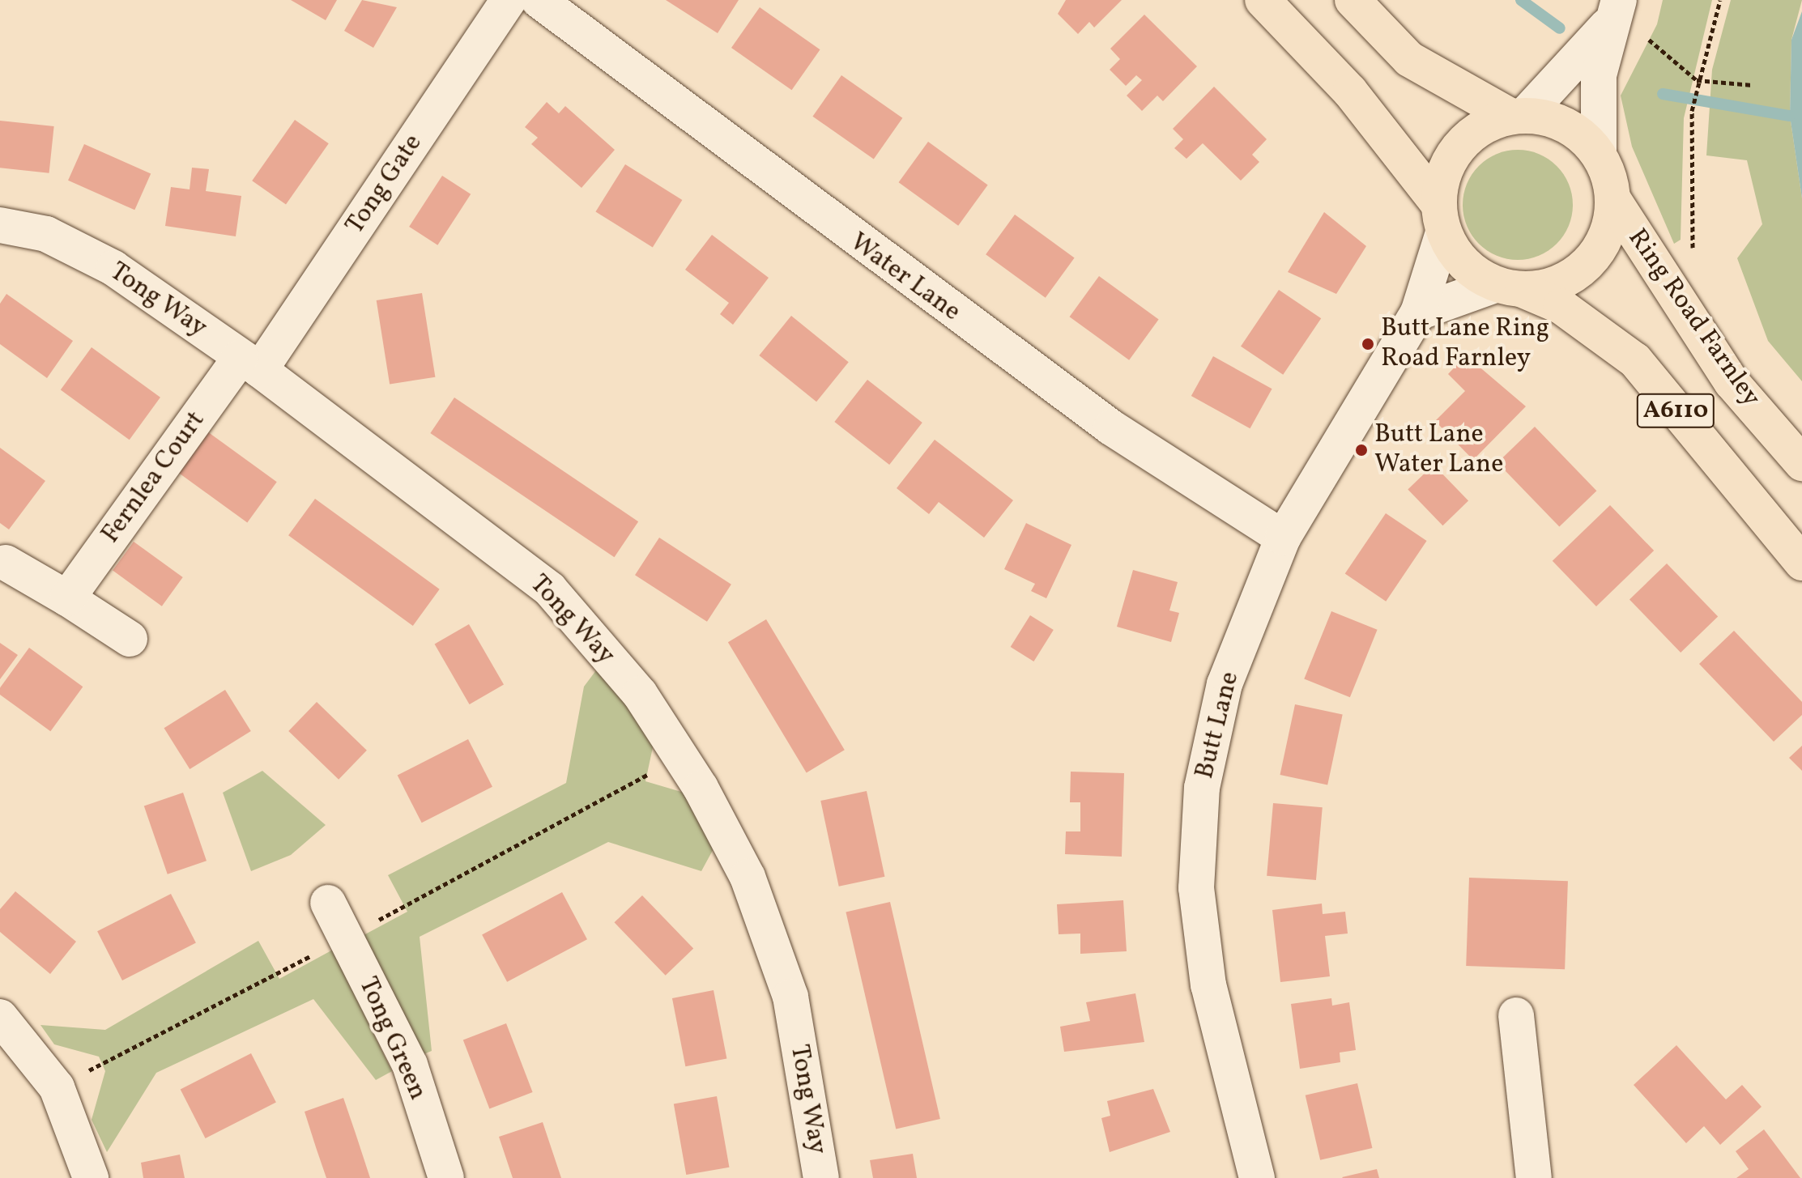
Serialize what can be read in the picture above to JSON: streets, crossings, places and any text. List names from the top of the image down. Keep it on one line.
{"streets":{"highway":["Ring Road Farnley","A6110"],"street":["Tong Gate","Water Lane","Tong Way","Fernlea Court","Butt Lane","Tong Green"]},"crossings":[["Tong Gate","Tong Way"],["Tong Gate","Fernlea Court"],["Water Lane","Butt Lane"],["Tong Way","Fernlea Court"],["Ring Road Farnley","A6110"],["Ring Road Farnley","Butt Lane"],["A6110","Butt Lane"]],"places":["Butt Lane Ring Road Farnley","Butt Lane Water Lane"]}
